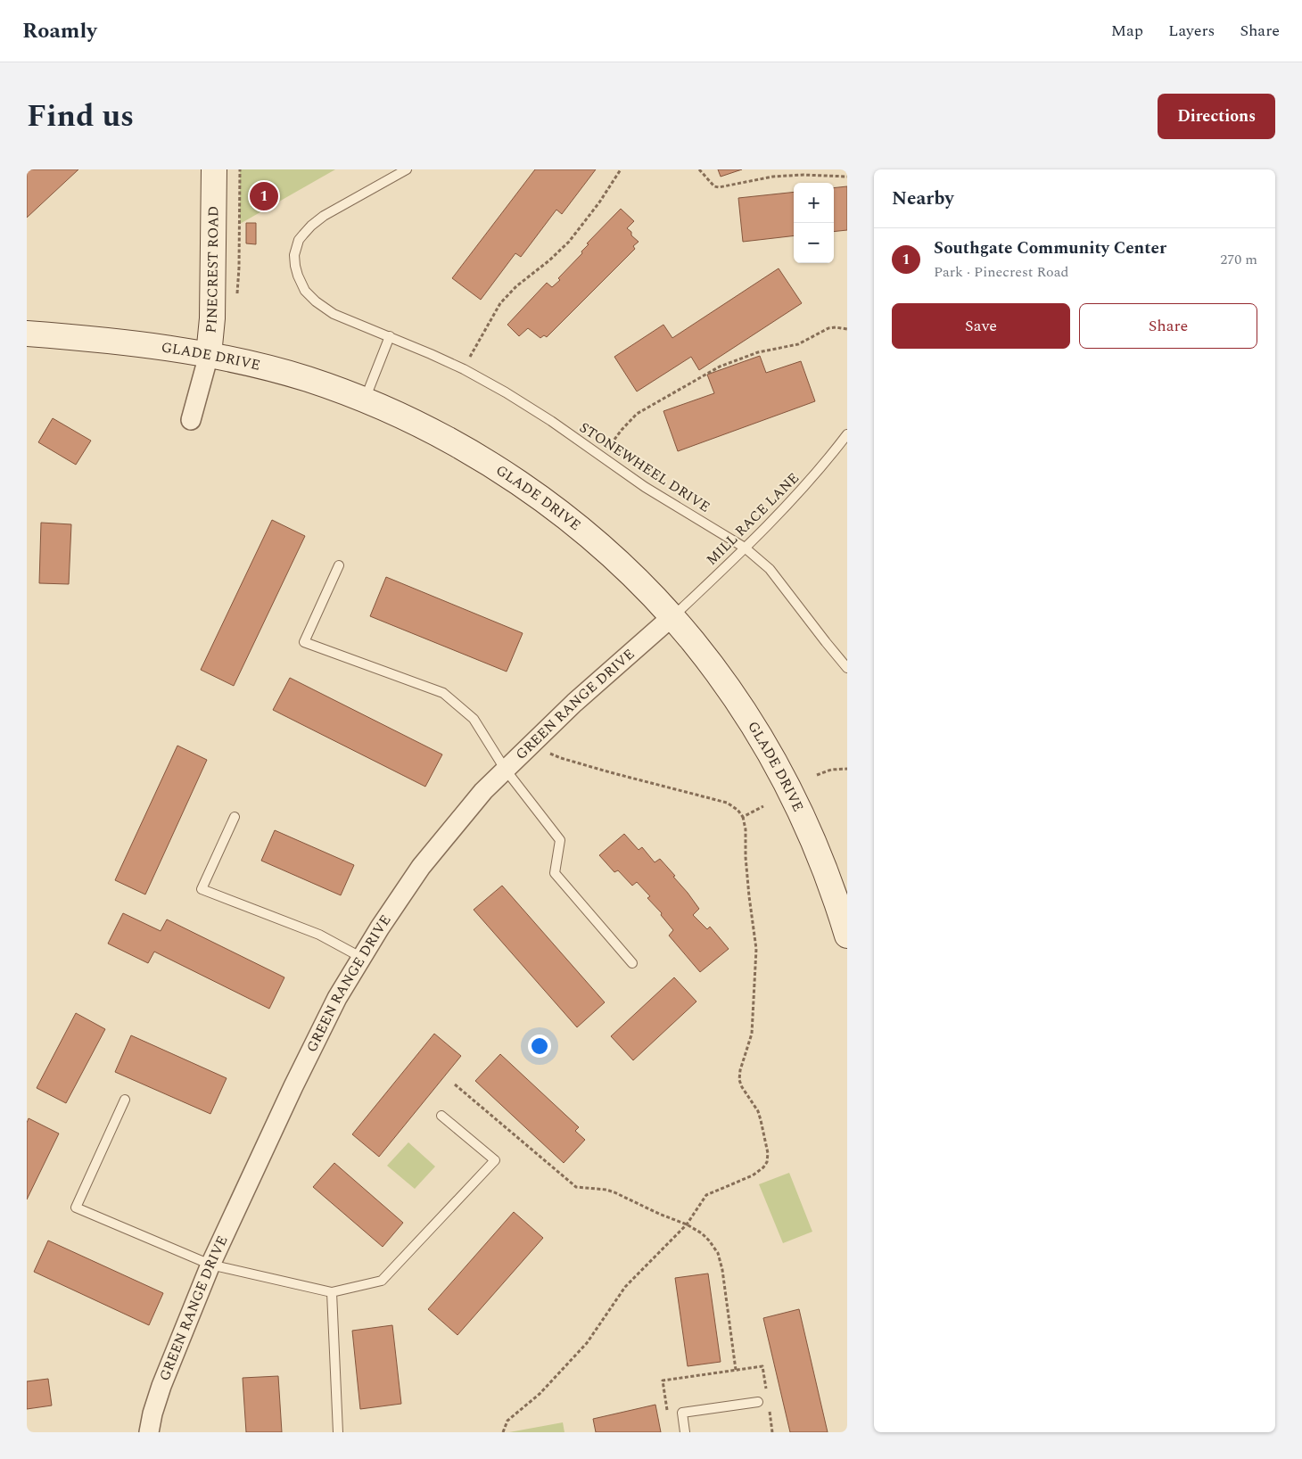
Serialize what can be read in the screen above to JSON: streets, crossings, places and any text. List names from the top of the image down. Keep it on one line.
{"streets":{"street":["PINECREST ROAD","GLADE DRIVE","GREEN RANGE DRIVE"],"lane":["STONEWHEEL DRIVE","MILL RACE LANE"]},"crossings":[["PINECREST ROAD","GLADE DRIVE"],["GLADE DRIVE","MILL RACE LANE"],["GLADE DRIVE","GREEN RANGE DRIVE"],["STONEWHEEL DRIVE","MILL RACE LANE"],["MILL RACE LANE","GREEN RANGE DRIVE"]],"page":{"header":"Roamly","nav":["Map","Layers","Share"],"title":"Find us","buttons":["Directions",["Save","Share"]],"heading":"Nearby","pins":"1","map_buttons":["+","−"],"list":[{"mark":"1","name":"Southgate Community Center","note":"Park · Pinecrest Road","value":"270 m"}]}}
